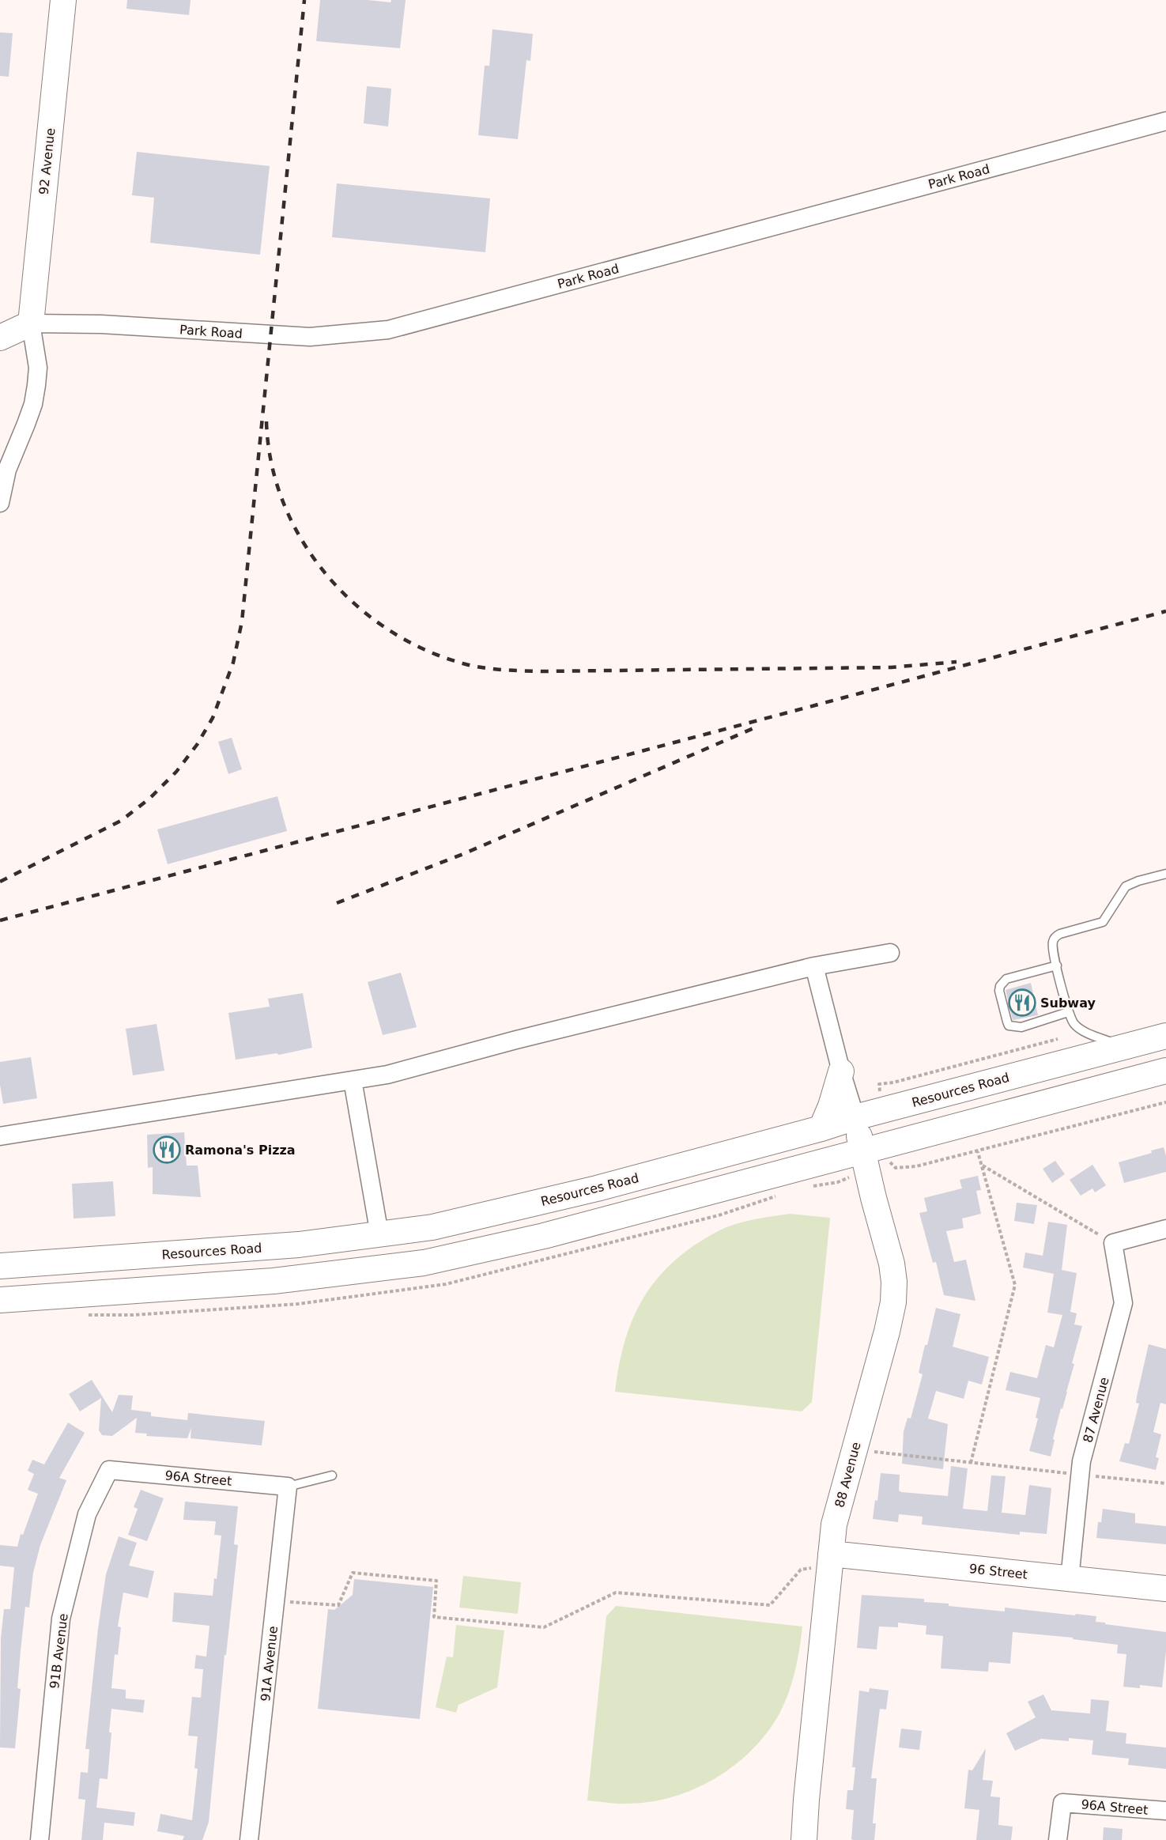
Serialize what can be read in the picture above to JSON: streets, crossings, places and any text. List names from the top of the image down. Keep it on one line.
{"streets":{"main road":["92 Avenue","Park Road","Resources Road","88 Avenue","96 Street"],"street":["87 Avenue","96A Street","91B Avenue","91A Avenue"]},"crossings":[["92 Avenue","Park Road"],["Resources Road","88 Avenue"],["87 Avenue","96 Street"],["88 Avenue","96 Street"],["96A Street","91B Avenue"],["96A Street","91A Avenue"]],"places":{"restaurant":["Subway","Ramona's Pizza"]}}
